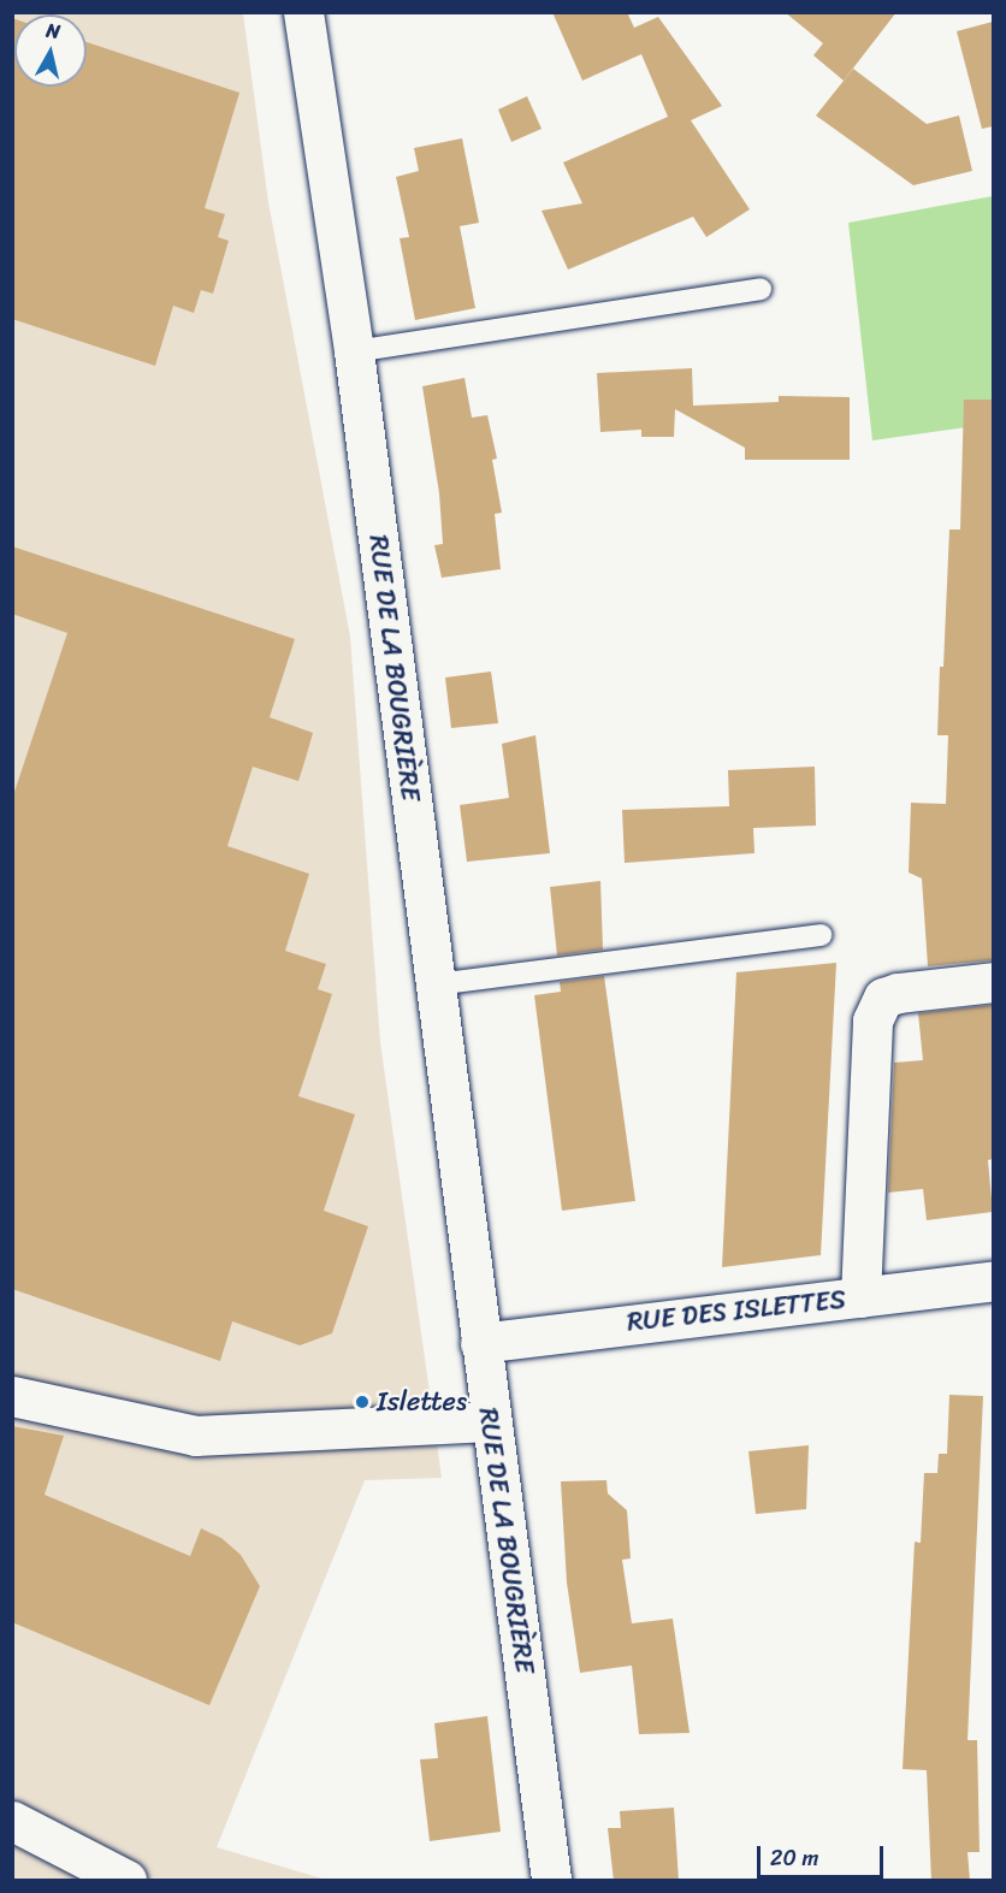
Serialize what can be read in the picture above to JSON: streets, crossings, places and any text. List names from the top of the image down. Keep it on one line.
{"streets":{"street":["RUE DE LA BOUGRIÈRE","RUE DES ISLETTES"]},"crossings":[["RUE DE LA BOUGRIÈRE","RUE DES ISLETTES"]],"places":["Islettes"],"scale_bar":"20 m","north":"top"}
